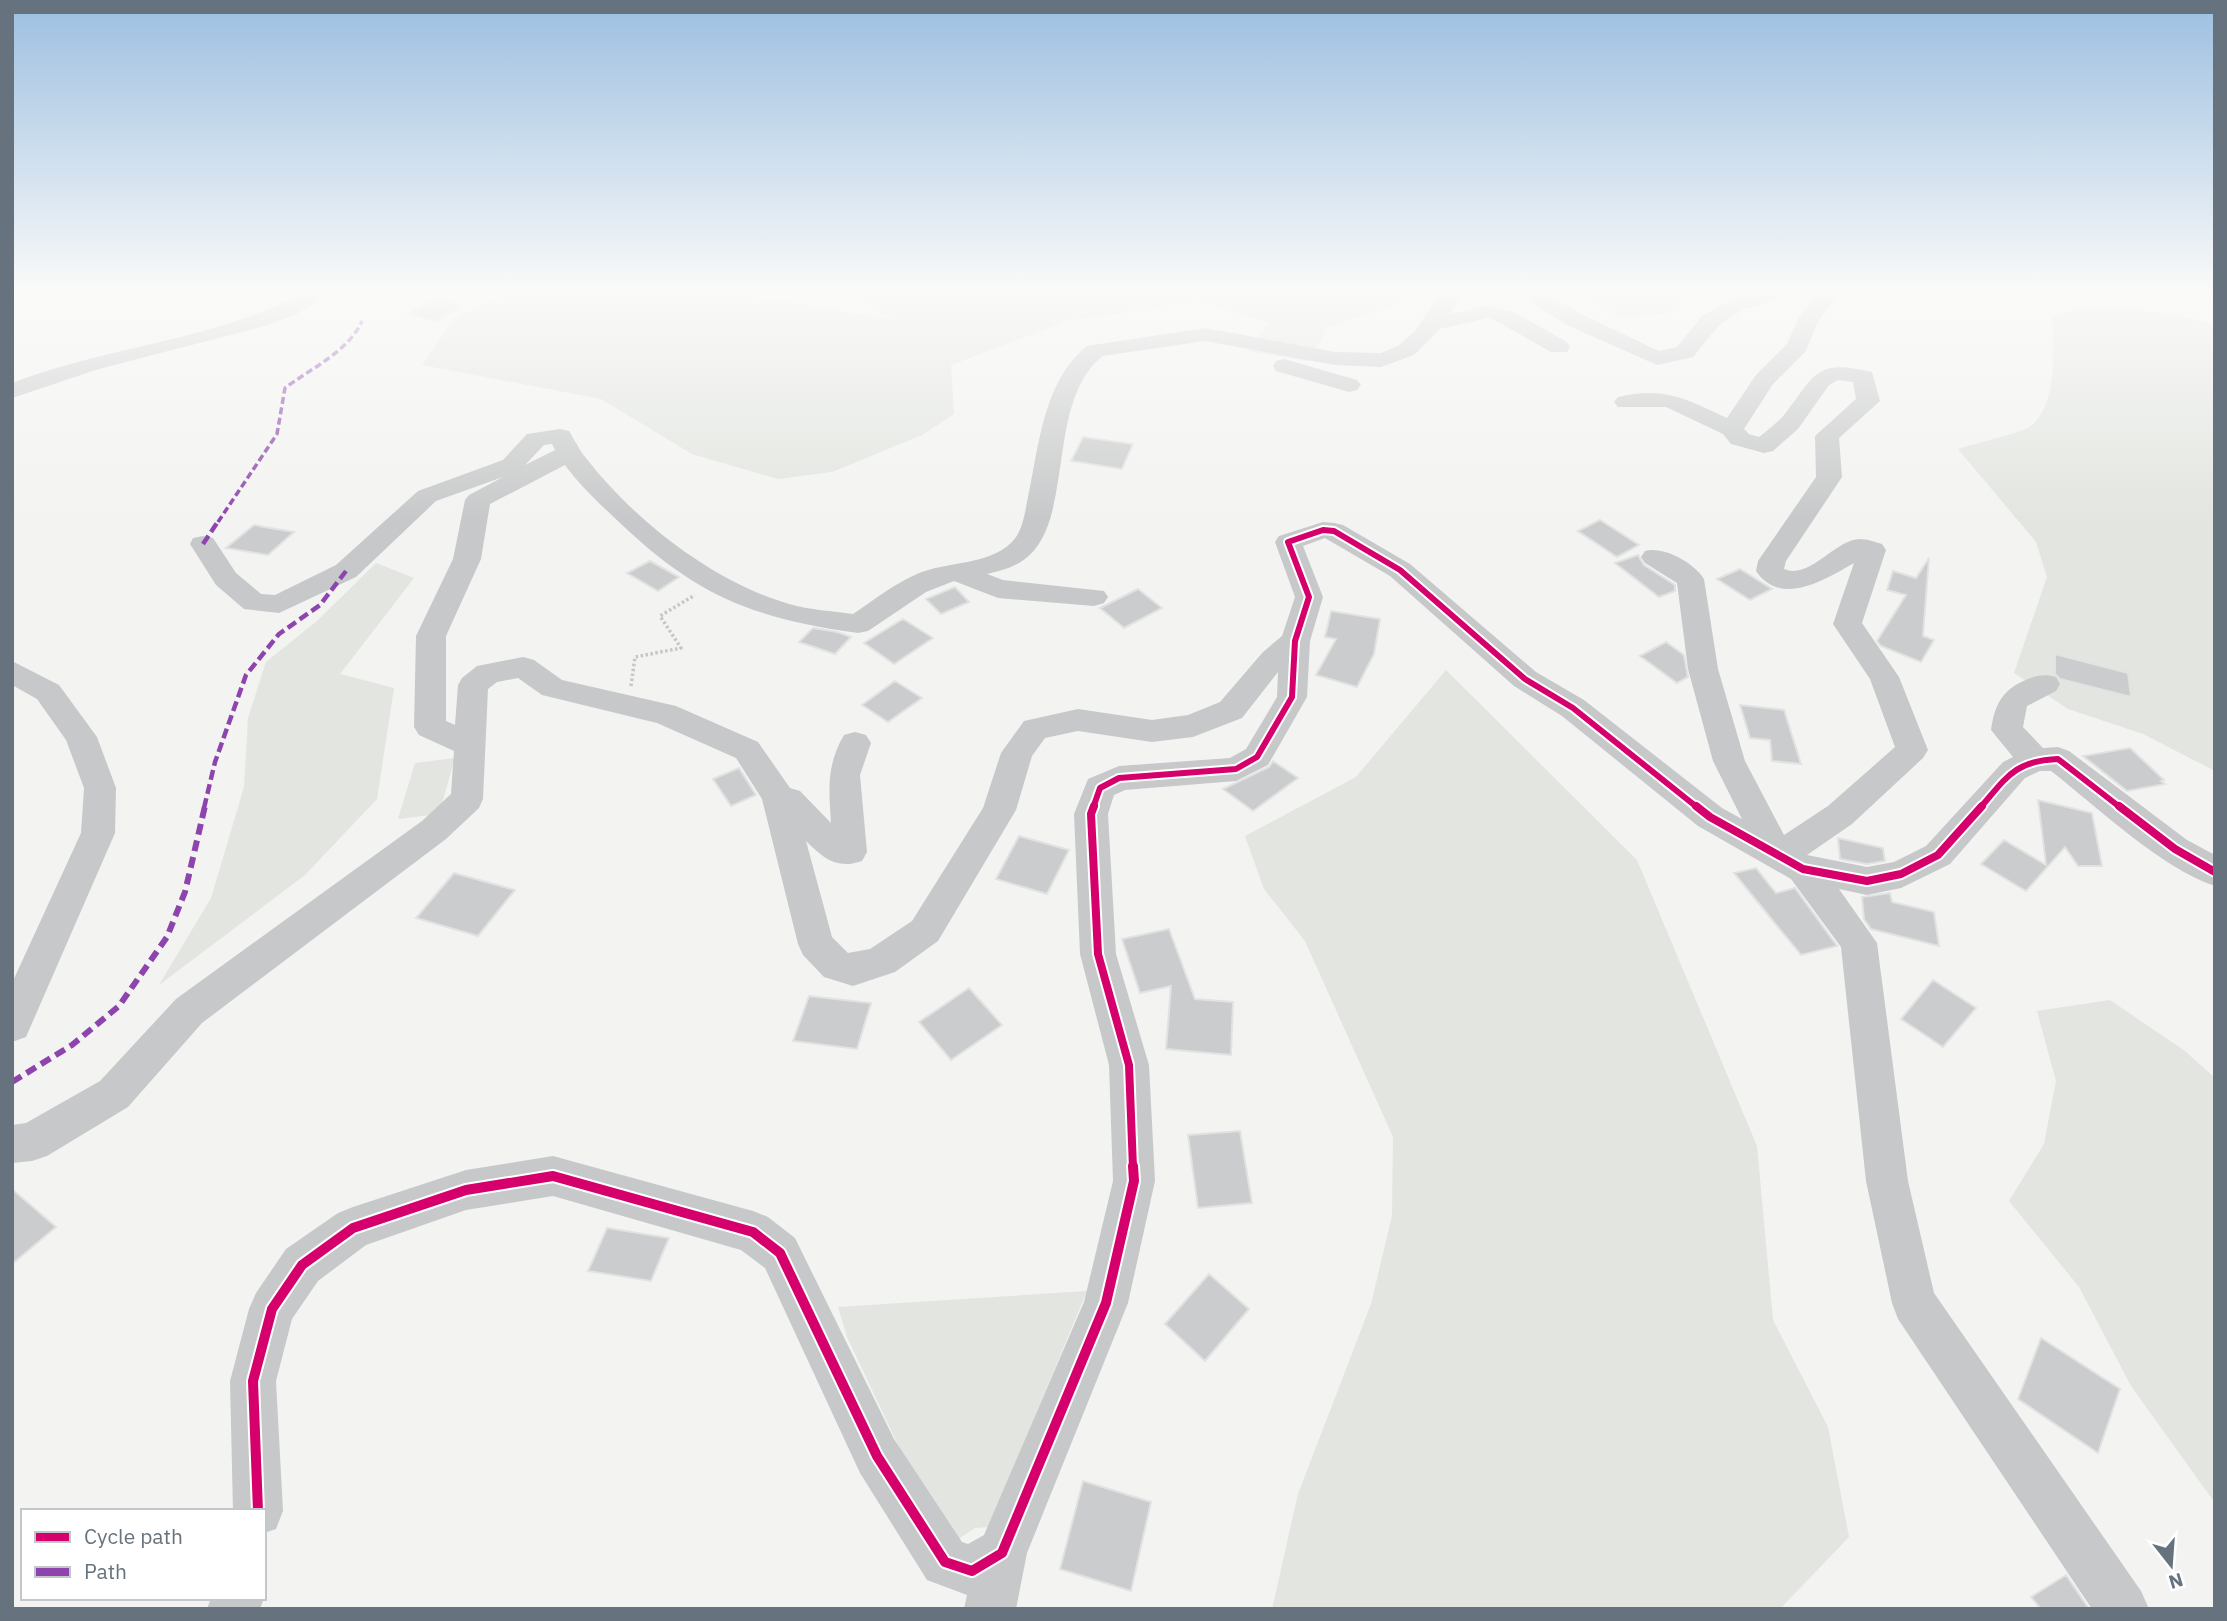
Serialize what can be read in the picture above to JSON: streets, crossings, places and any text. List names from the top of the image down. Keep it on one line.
{"legend":["Cycle path","Path"],"north":"bottom"}
